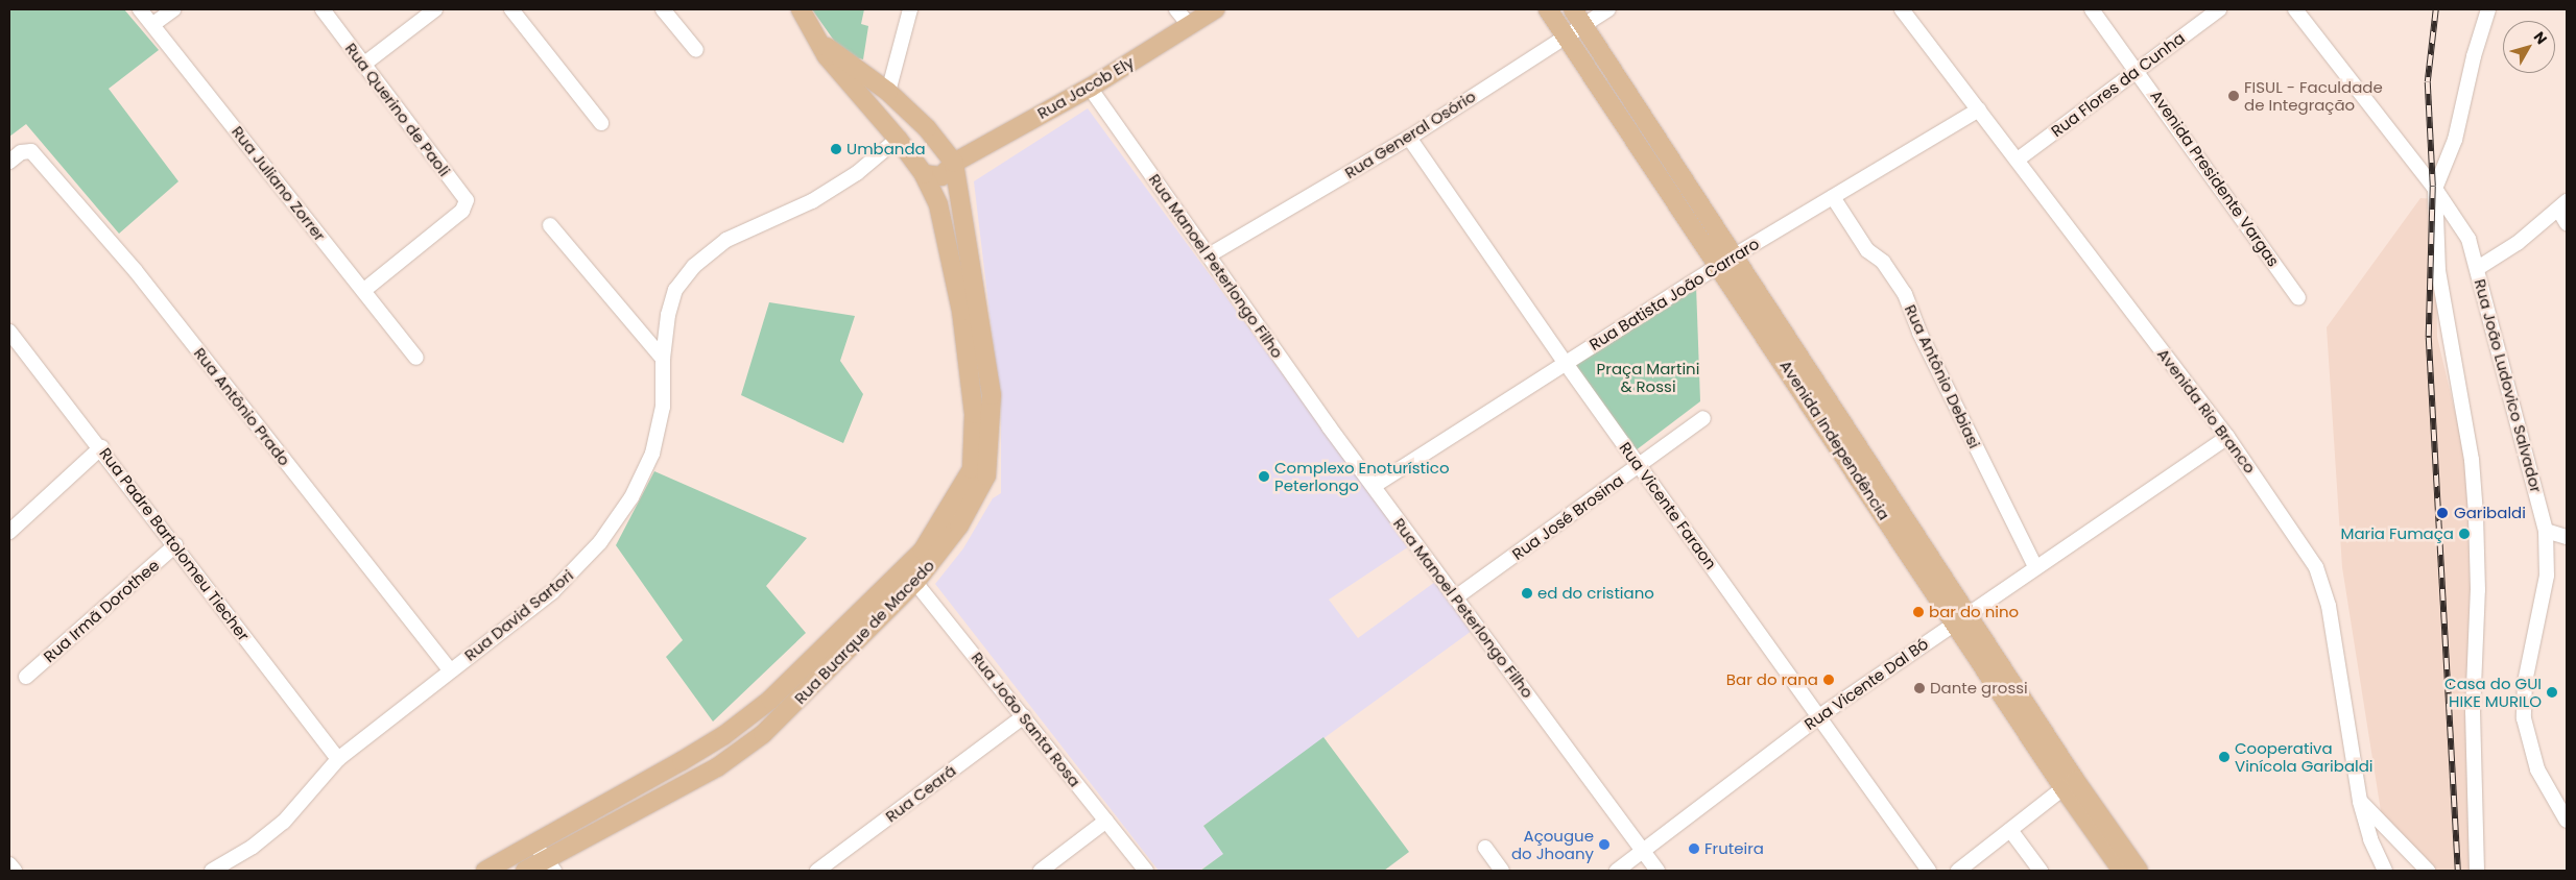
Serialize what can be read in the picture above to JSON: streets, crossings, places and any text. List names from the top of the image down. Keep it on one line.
{"streets":{"main road":["Rua Jacob Ely","Avenida Independência","Rua Buarque de Macedo"],"street":["Rua Flores da Cunha","Rua Querino de Paoli","Rua General Osório","Avenida Presidente Vargas","Rua Juliano Zorrer","Rua Manoel Peterlongo Filho","Rua Batista João Carraro","Rua Antônio Debiasi","Rua João Ludovico Salvador","Rua Antônio Prado","Avenida Rio Branco","Rua Vicente Faraon","Rua José Brosina","Rua Padre Bartolomeu Tiecher","Rua Irmã Dorothee","Rua David Sartori","Rua Vicente Dal Bó","Rua João Santa Rosa","Rua Ceará"]},"crossings":[["Rua Flores da Cunha","Avenida Presidente Vargas"],["Rua Flores da Cunha","Avenida Rio Branco"],["Rua Jacob Ely","Rua Manoel Peterlongo Filho"],["Rua Jacob Ely","Rua Buarque de Macedo"],["Rua Querino de Paoli","Rua Juliano Zorrer"],["Rua General Osório","Rua Manoel Peterlongo Filho"],["Rua General Osório","Avenida Independência"],["Rua General Osório","Rua Vicente Faraon"],["Rua Manoel Peterlongo Filho","Rua Batista João Carraro"],["Rua Manoel Peterlongo Filho","Rua José Brosina"],["Rua Manoel Peterlongo Filho","Rua Vicente Dal Bó"],["Rua Batista João Carraro","Rua Antônio Debiasi"],["Rua Batista João Carraro","Avenida Rio Branco"],["Rua Batista João Carraro","Avenida Independência"],["Rua Batista João Carraro","Rua Vicente Faraon"],["Rua Antônio Debiasi","Rua Vicente Dal Bó"],["Rua Antônio Prado","Rua David Sartori"],["Avenida Rio Branco","Rua Vicente Dal Bó"],["Avenida Independência","Rua Vicente Dal Bó"],["Rua Vicente Faraon","Rua José Brosina"],["Rua Vicente Faraon","Rua Vicente Dal Bó"],["Rua Padre Bartolomeu Tiecher","Rua Irmã Dorothee"],["Rua Padre Bartolomeu Tiecher","Rua David Sartori"],["Rua David Sartori","Rua Buarque de Macedo"],["Rua Buarque de Macedo","Rua João Santa Rosa"],["Rua João Santa Rosa","Rua Ceará"]],"parks":["Praça Martini & Rossi"],"places":["FISUL - Faculdade de Integração","Umbanda","Complexo Enoturístico Peterlongo","Garibaldi","Maria Fumaça","ed do cristiano","bar do nino","Bar do rana","Dante grossi","Casa do GUI HIKE MURILO","Cooperativa Vinícola Garibaldi","Açougue do Jhoany","Fruteira"],"north":"top right"}
